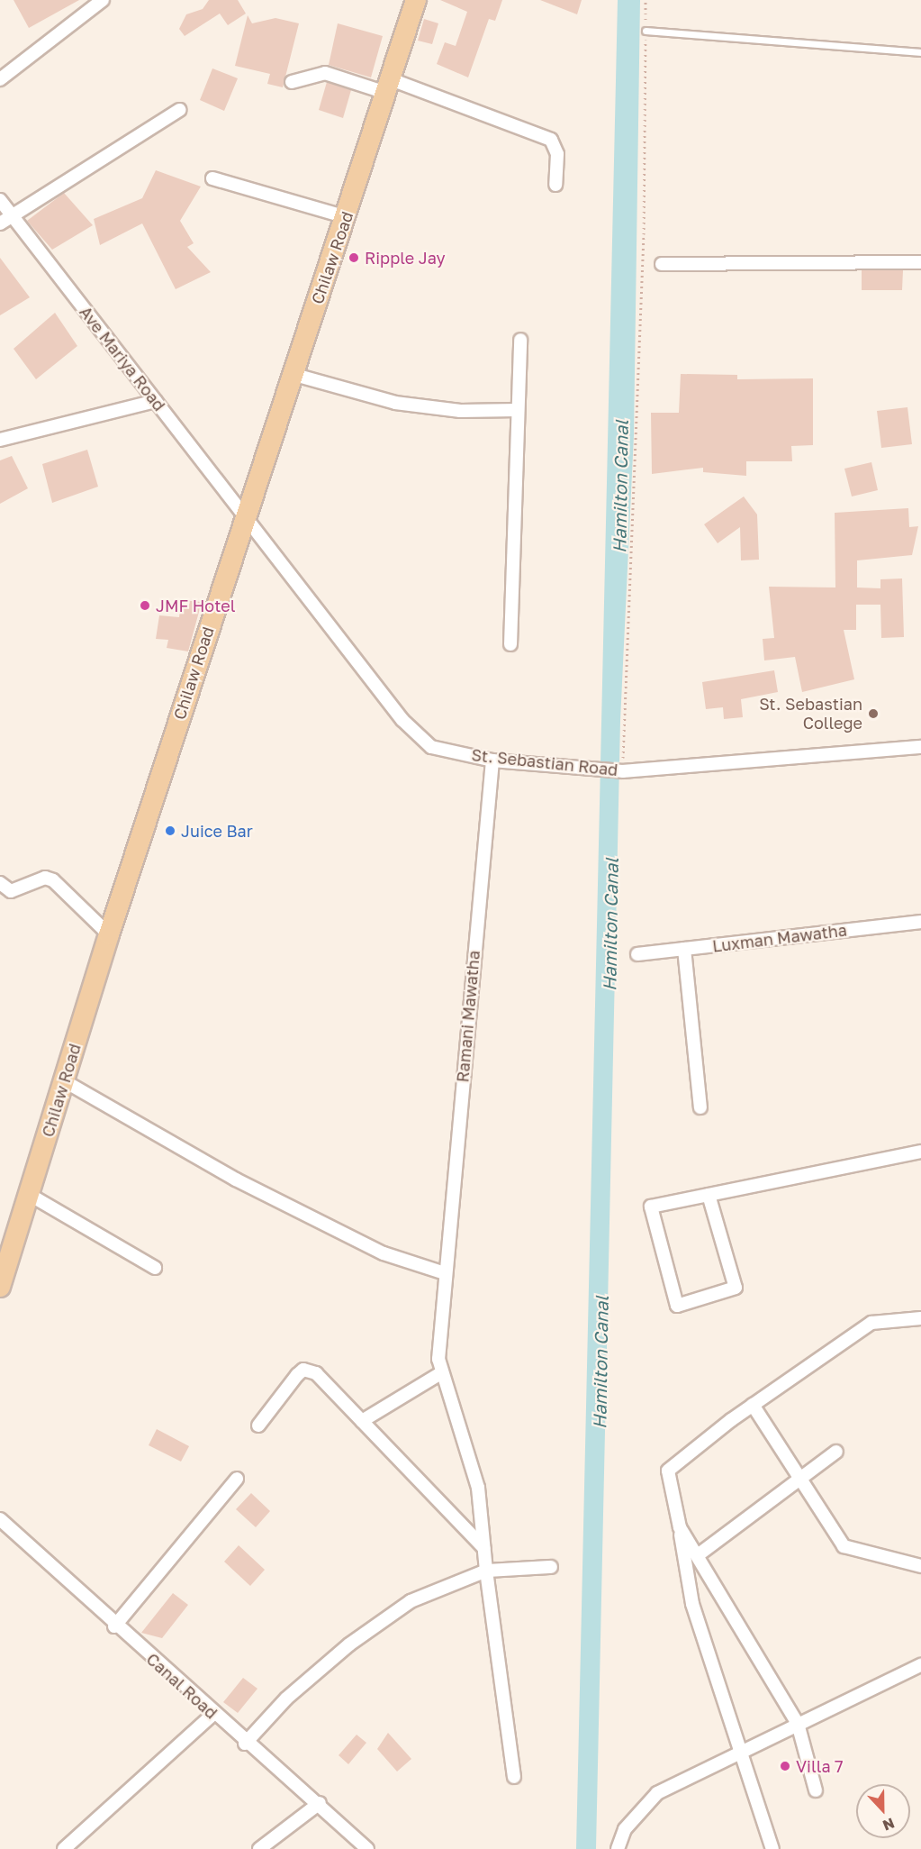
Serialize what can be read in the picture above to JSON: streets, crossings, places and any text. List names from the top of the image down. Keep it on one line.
{"streets":{"main road":["Chilaw Road"],"street":["Ave Mariya Road","St. Sebastian Road","Luxman Mawatha","Ramani Mawatha","Canal Road"]},"crossings":[["Chilaw Road","Ave Mariya Road"],["Chilaw Road","St. Sebastian Road"],["Ave Mariya Road","St. Sebastian Road"],["St. Sebastian Road","Ramani Mawatha"]],"water":["Hamilton Canal"],"places":["Ripple Jay","JMF Hotel","St. Sebastian College","Juice Bar","Villa 7"],"north":"bottom"}
